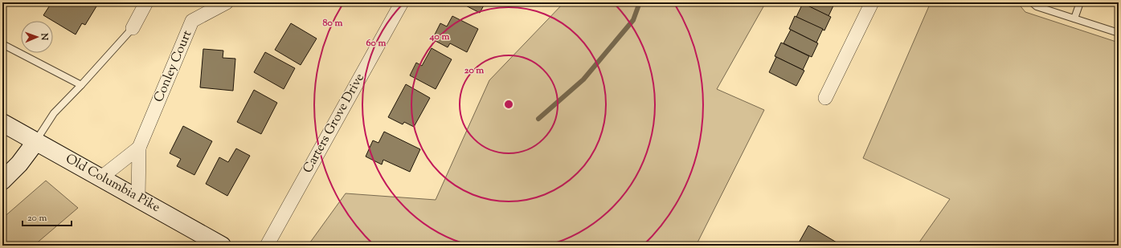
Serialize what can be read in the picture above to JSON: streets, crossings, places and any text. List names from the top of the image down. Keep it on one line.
{"streets":{"main road":["Old Columbia Pike"],"street":["Conley Court","Carters Grove Drive"]},"crossings":[["Conley Court","Old Columbia Pike"]],"scale_bar":"20 m","north":"right","rings":["80 m","40 m","60 m","20 m"]}
